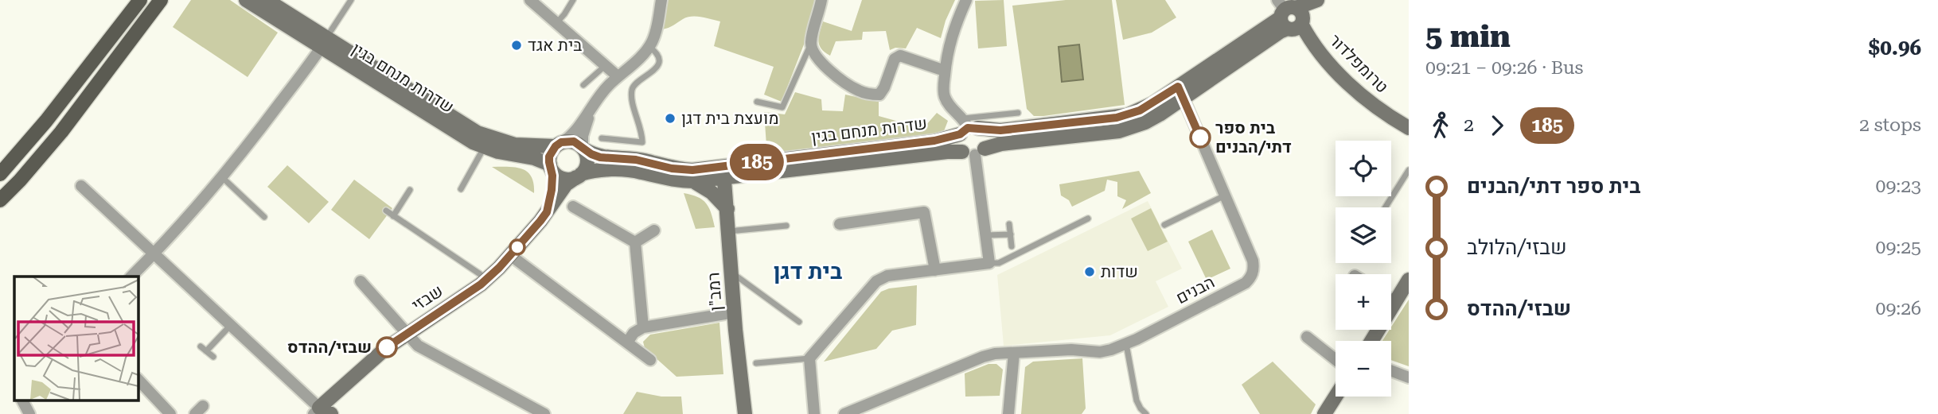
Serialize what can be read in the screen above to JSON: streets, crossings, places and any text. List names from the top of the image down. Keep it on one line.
{"streets":{"street":["טרומפלדור","שדרות מנחם בגין","הבנים","רמב\"ן","שבזי"]},"crossings":[["טרומפלדור","שדרות מנחם בגין"],["שדרות מנחם בגין","הבנים"],["שדרות מנחם בגין","רמב\"ן"],["שדרות מנחם בגין","שבזי"]],"districts":["בית דגן"],"places":["בית אגד","מועצת בית דגן","בית ספר דתי/הבנים","שדות","שבזי/ההדס"],"lines":["bus line 185"],"page":{"on_map":"185","heading":["5 min","09:21 – 09:26 · Bus","$0.96"],"legs":["2","185","2 stops"],"map_buttons":["+","−"],"list":[{"name":"בית ספר דתי/הבנים","value":"09:23"},{"name":"שבזי/הלולב","value":"09:25"},{"name":"שבזי/ההדס","value":"09:26"}]}}
